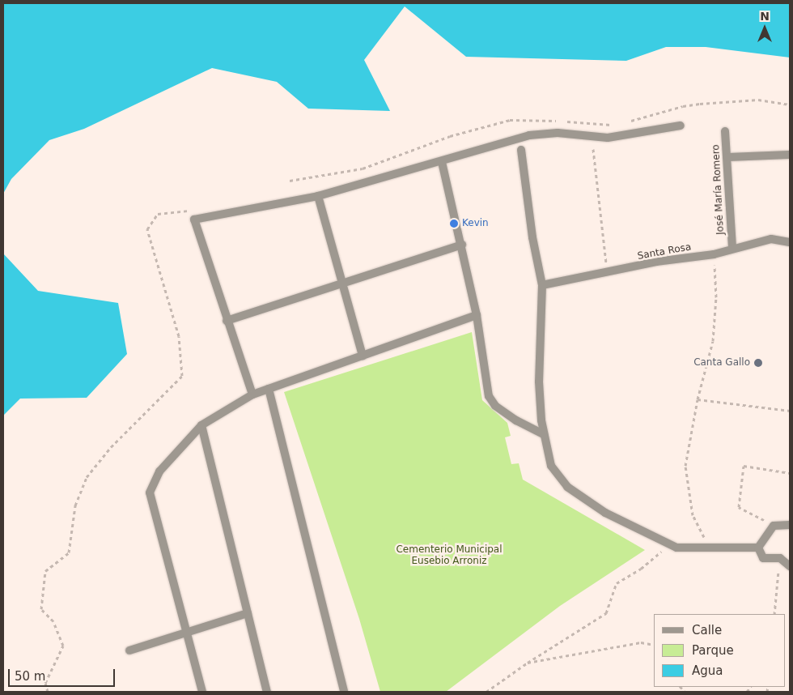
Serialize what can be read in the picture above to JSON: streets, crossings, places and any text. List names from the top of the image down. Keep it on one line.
{"streets":{"street":["José María Romero","Santa Rosa"]},"crossings":[["José María Romero","Santa Rosa"]],"parks":["Cementerio Municipal Eusebio Arroniz"],"places":["Kevin","Canta Gallo"],"legend":["Calle","Parque","Agua"],"scale_bar":"50 m","north":"top"}
